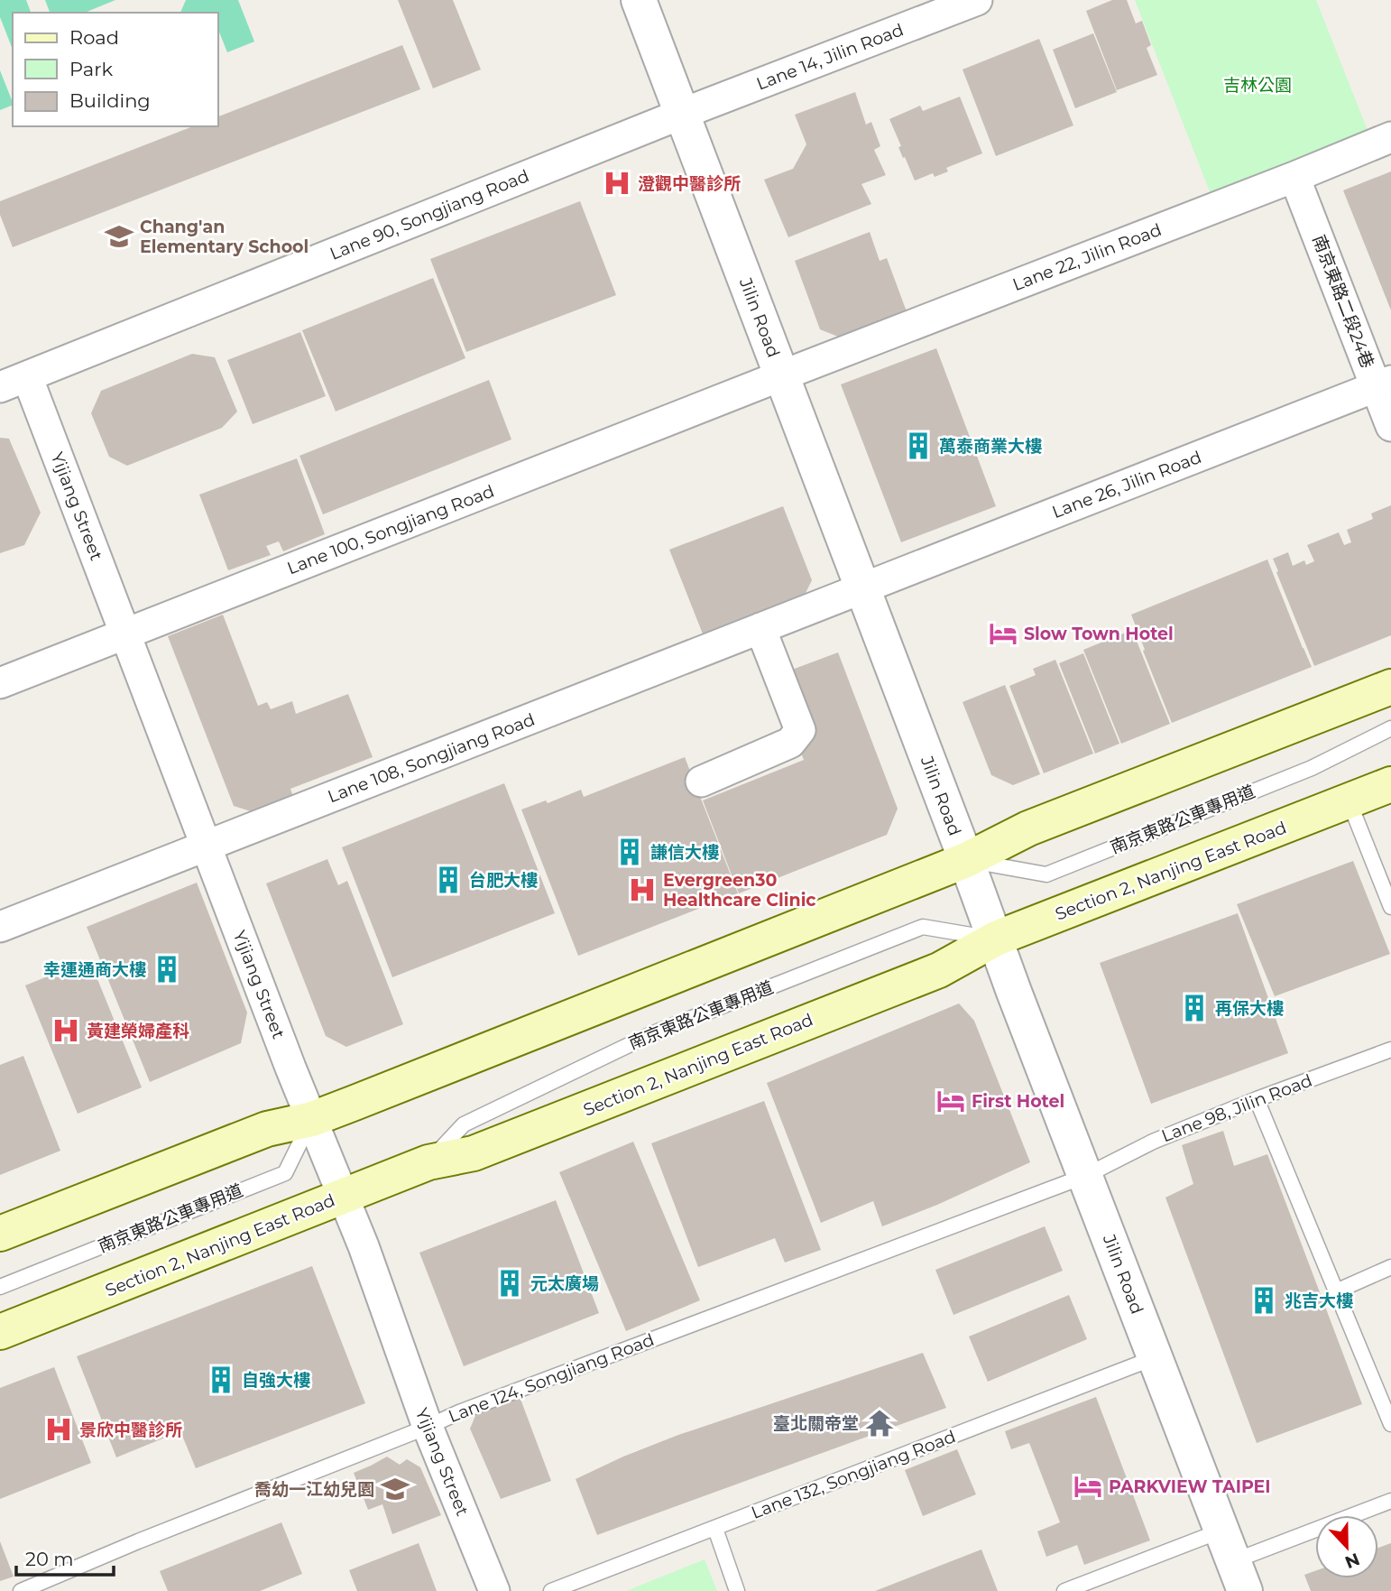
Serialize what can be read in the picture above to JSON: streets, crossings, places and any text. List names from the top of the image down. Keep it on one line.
{"streets":{"main road":["Section 2, Nanjing East Road"],"street":["Lane 14, Jilin Road","Lane 90, Songjiang Road","Lane 22, Jilin Road","南京東路二段24巷","Jilin Road","Lane 26, Jilin Road","Yijiang Street","Lane 100, Songjiang Road","Lane 108, Songjiang Road"],"lane":["南京東路公車專用道","Lane 98, Jilin Road","Lane 124, Songjiang Road","Lane 132, Songjiang Road"]},"crossings":[["Lane 14, Jilin Road","Lane 90, Songjiang Road"],["Lane 14, Jilin Road","Jilin Road"],["Lane 90, Songjiang Road","Jilin Road"],["Lane 90, Songjiang Road","Yijiang Street"],["Lane 22, Jilin Road","南京東路二段24巷"],["Lane 22, Jilin Road","Jilin Road"],["Lane 22, Jilin Road","Lane 100, Songjiang Road"],["南京東路二段24巷","Lane 26, Jilin Road"],["Jilin Road","Lane 26, Jilin Road"],["Jilin Road","Lane 100, Songjiang Road"],["Jilin Road","Lane 108, Songjiang Road"],["Jilin Road","南京東路公車專用道"],["Jilin Road","Section 2, Nanjing East Road"],["Jilin Road","Lane 98, Jilin Road"],["Jilin Road","Lane 124, Songjiang Road"],["Jilin Road","Lane 132, Songjiang Road"],["Lane 26, Jilin Road","Lane 108, Songjiang Road"],["Yijiang Street","Lane 100, Songjiang Road"],["Yijiang Street","Lane 108, Songjiang Road"],["Yijiang Street","南京東路公車專用道"],["Yijiang Street","Section 2, Nanjing East Road"],["Yijiang Street","Lane 124, Songjiang Road"],["南京東路公車專用道","Section 2, Nanjing East Road"],["Lane 98, Jilin Road","Lane 124, Songjiang Road"]],"parks":["吉林公園"],"places":{"hospital":["澄觀中醫診所","Evergreen30 Healthcare Clinic","黃建榮婦產科","景欣中醫診所"],"school or university":["Chang'an Elementary School","喬幼一江幼兒園"],"building":["萬泰商業大樓","謙信大樓","台肥大樓","幸運通商大樓","再保大樓","元太廣場","兆吉大樓","自強大樓"],"hotel":["Slow Town Hotel","First Hotel","PARKVIEW TAIPEI"],"temple":["臺北關帝堂"]},"legend":["Road","Park","Building"],"scale_bar":"20 m","north":"bottom"}
